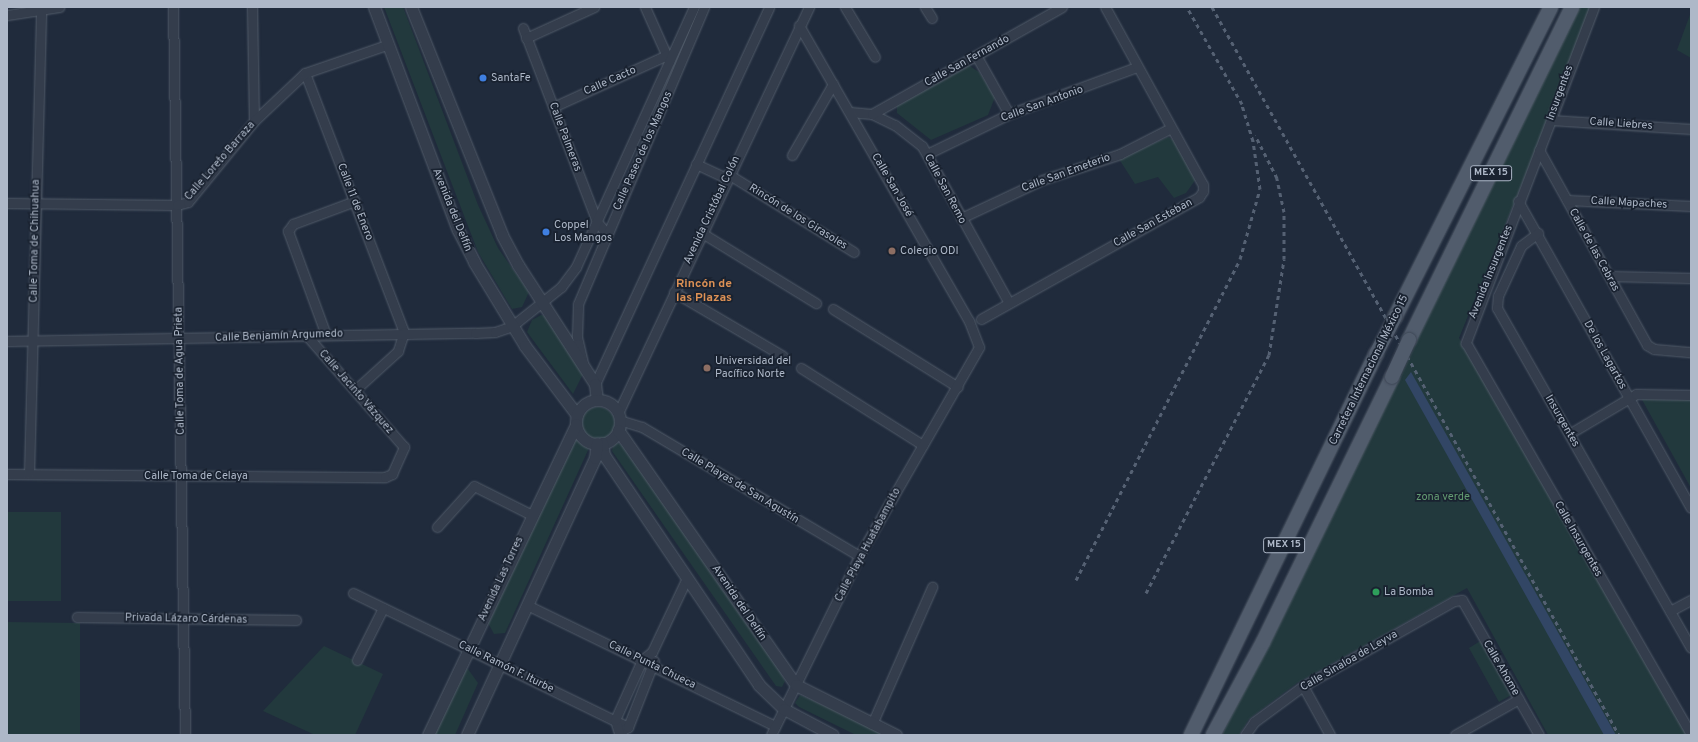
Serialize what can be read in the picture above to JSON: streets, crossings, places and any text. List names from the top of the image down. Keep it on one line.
{"streets":{"main road":["MEX 15","Carretera Internacional México 15"],"street":["Calle San Fernando","Calle Cacto","Insurgentes","Calle San Antonio","Calle Liebres","Calle Palmeras","Calle Paseo de los Mangos","Calle Loreto Barraza","Calle San Emeterio","Calle San José","Calle San Remo","Calle 11 de Enero","Calle Mapaches","Avenida del Delfín","Avenida Cristóbal Colón","Rincón de los Girasoles","Calle San Esteban","Calle Toma de Chihuahua","Calle de las Cebras","Avenida Insurgentes","Calle Benjamín Argumedo","De los Lagartos","Calle Toma de Agua Prieta","Calle Jacinto Vázquez","Calle Toma de Celaya","Calle Playas de San Agustín","Calle Insurgentes","Calle Playa Huatabampito","Avenida Las Torres","Privada Lázaro Cárdenas","Calle Sinaloa de Leyva","Calle Punta Chueca","Calle Ramón F. Iturbe","Calle Ahome"]},"crossings":[["Calle San Fernando","Calle San Remo"],["Calle Cacto","Calle Palmeras"],["Calle Cacto","Calle Paseo de los Mangos"],["Insurgentes","Calle Liebres"],["Insurgentes","Calle de las Cebras"],["Insurgentes","Avenida Insurgentes"],["Insurgentes","De los Lagartos"],["Calle San Antonio","Calle San Remo"],["Calle San Antonio","Calle San Esteban"],["Calle Palmeras","Calle Paseo de los Mangos"],["Calle Paseo de los Mangos","Calle Benjamín Argumedo"],["Calle Loreto Barraza","Calle 11 de Enero"],["Calle Loreto Barraza","Avenida del Delfín"],["Calle Loreto Barraza","Calle Toma de Chihuahua"],["Calle Loreto Barraza","Calle Toma de Agua Prieta"],["Calle San Emeterio","Calle San Remo"],["Calle San Emeterio","Calle San Esteban"],["Calle San José","Calle San Remo"],["Calle San José","Avenida Cristóbal Colón"],["Calle San José","Calle Playa Huatabampito"],["Calle San Remo","Calle San Esteban"],["Calle 11 de Enero","Calle Benjamín Argumedo"],["Calle 11 de Enero","Calle Jacinto Vázquez"],["Calle Mapaches","Calle de las Cebras"],["Avenida del Delfín","Avenida Cristóbal Colón"],["Avenida del Delfín","Calle Benjamín Argumedo"],["Avenida del Delfín","Calle Playas de San Agustín"],["Avenida del Delfín","Calle Playa Huatabampito"],["Avenida del Delfín","Avenida Las Torres"],["Avenida Cristóbal Colón","Rincón de los Girasoles"],["Avenida Cristóbal Colón","Calle Playas de San Agustín"],["Avenida Cristóbal Colón","Avenida Las Torres"],["Calle Toma de Chihuahua","Calle Benjamín Argumedo"],["Calle Toma de Chihuahua","Calle Toma de Celaya"],["Avenida Insurgentes","De los Lagartos"],["Avenida Insurgentes","Calle Insurgentes"],["Calle Benjamín Argumedo","Calle Toma de Agua Prieta"],["Calle Benjamín Argumedo","Calle Jacinto Vázquez"],["Calle Toma de Agua Prieta","Calle Toma de Celaya"],["Calle Toma de Agua Prieta","Privada Lázaro Cárdenas"],["Calle Jacinto Vázquez","Calle Toma de Celaya"],["Calle Playas de San Agustín","Calle Playa Huatabampito"],["Calle Playas de San Agustín","Avenida Las Torres"],["Calle Playa Huatabampito","Calle Punta Chueca"],["Avenida Las Torres","Calle Ramón F. Iturbe"],["Calle Sinaloa de Leyva","Calle Ahome"]],"districts":["Rincón de las Plazas"],"parks":["zona verde"],"places":["SantaFe","Coppel Los Mangos","Colegio ODI","Universidad del Pacífico Norte","La Bomba"]}
